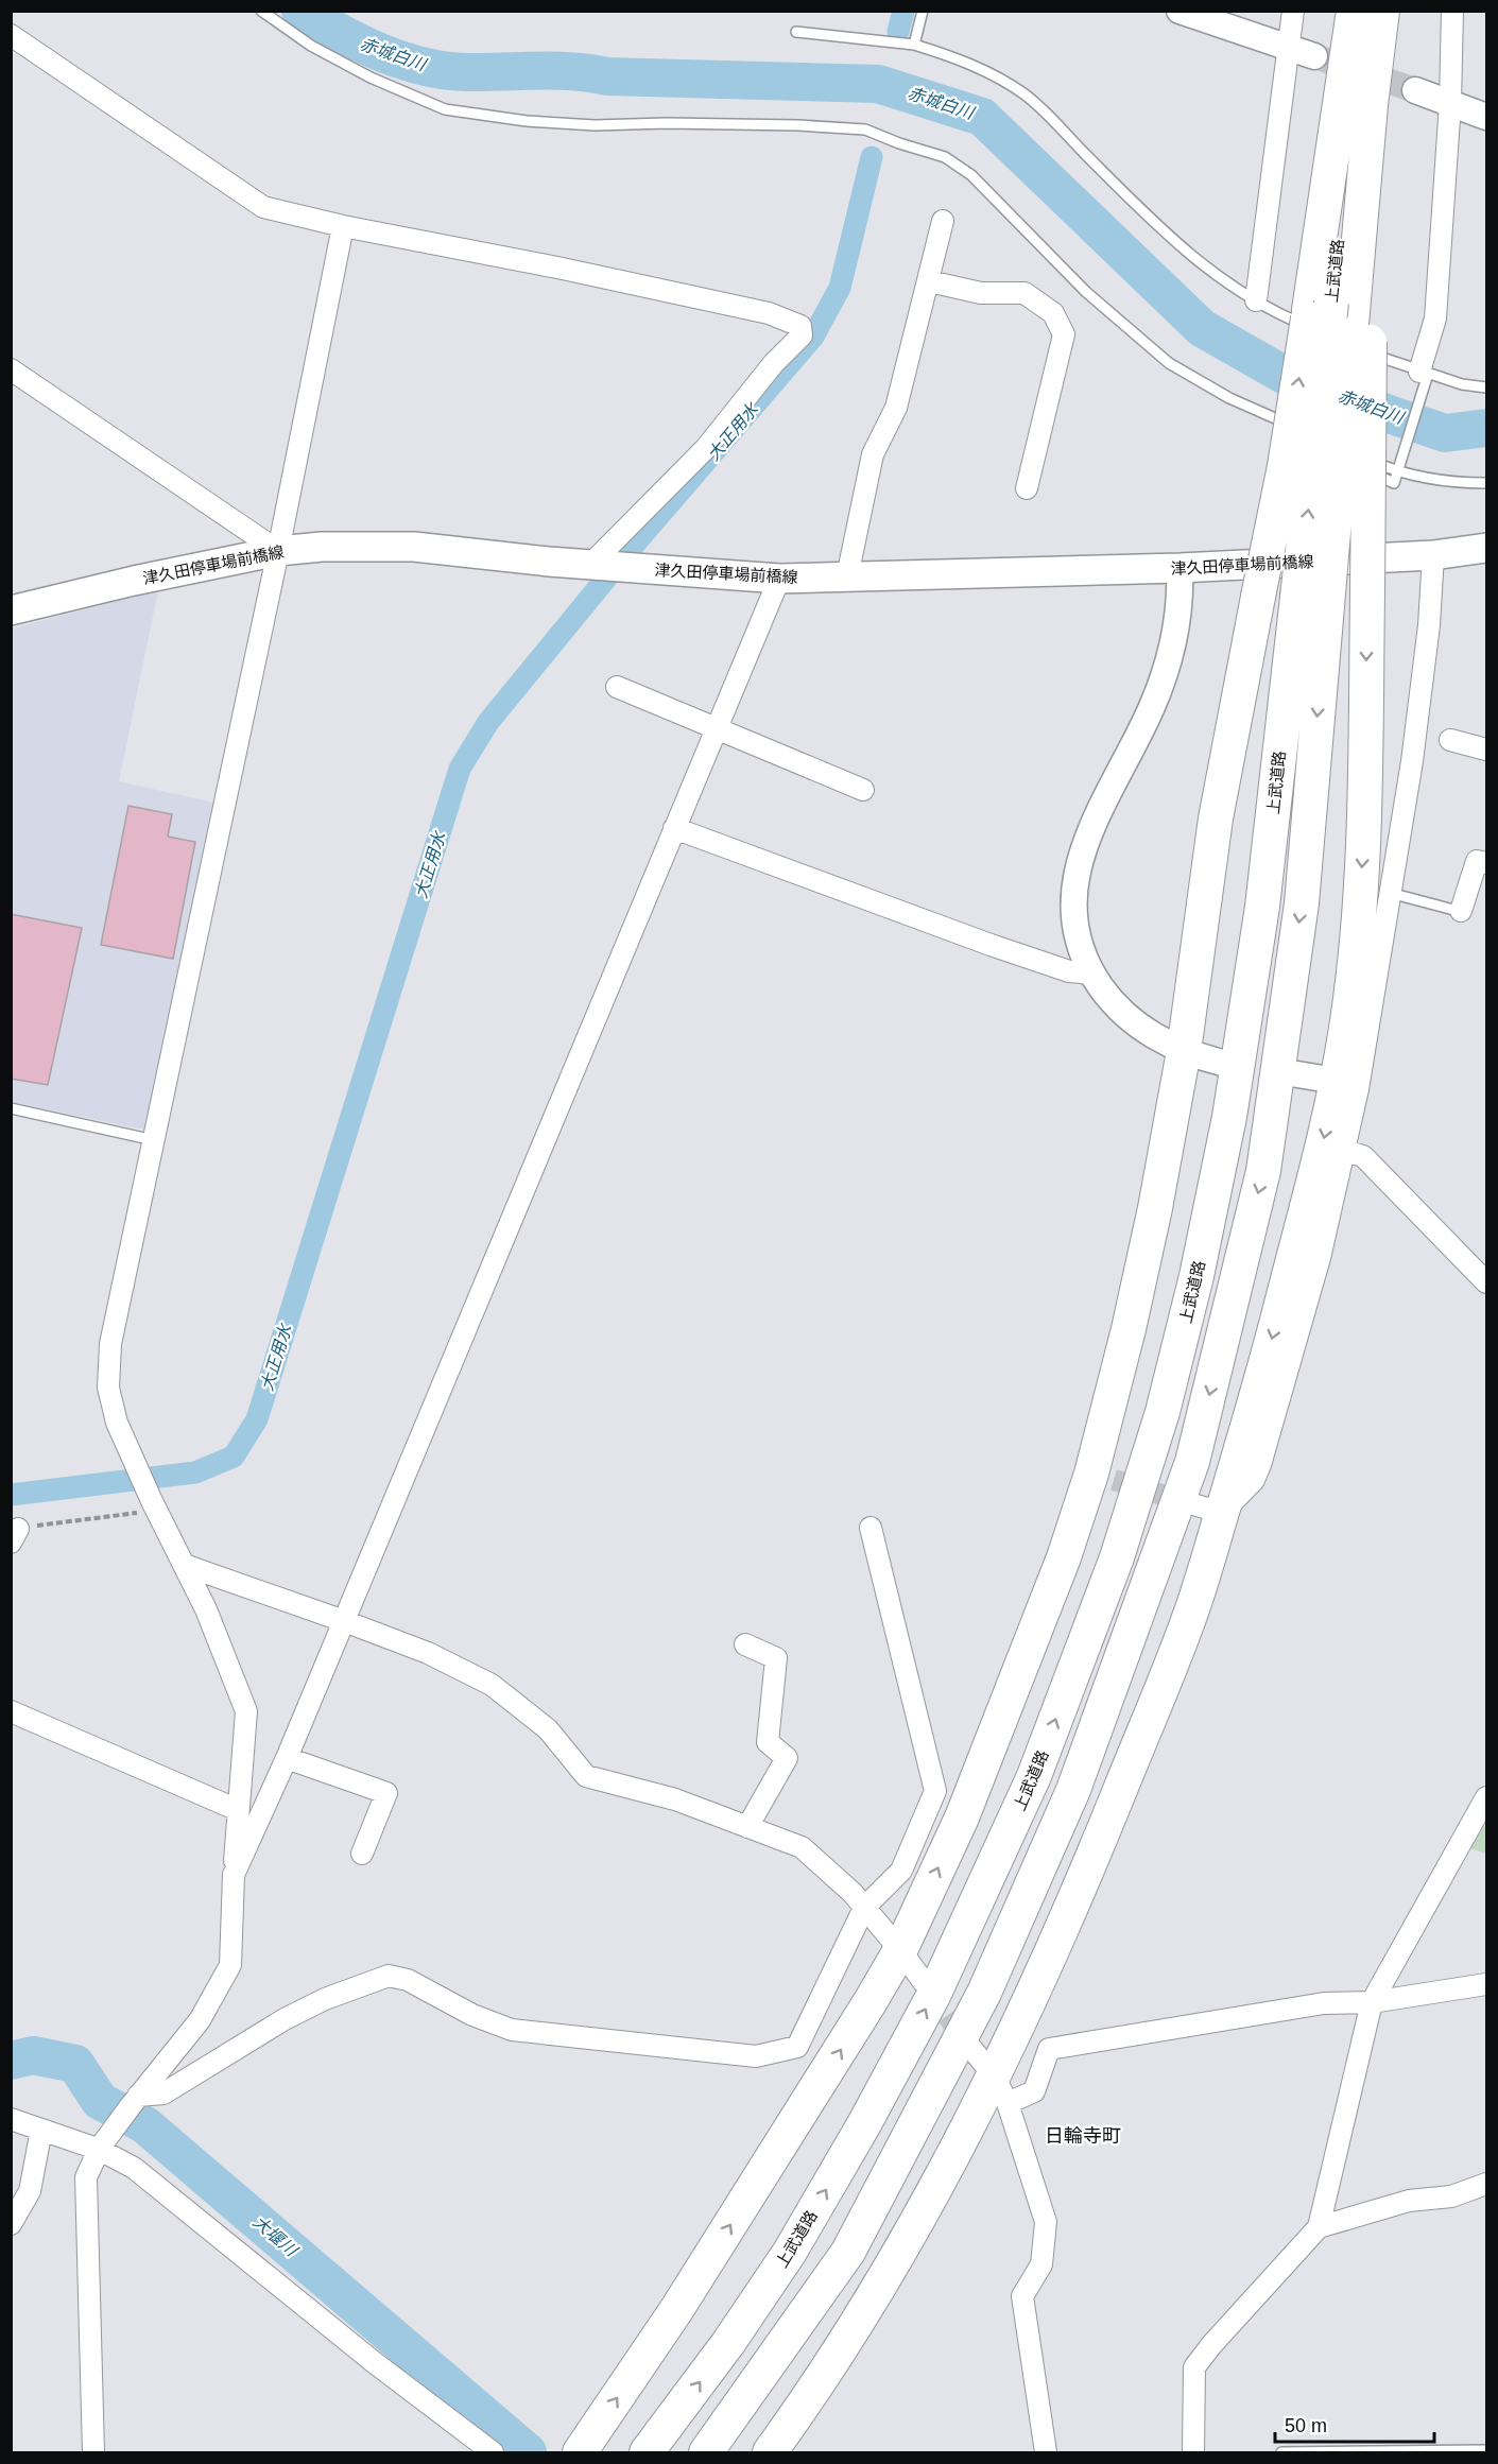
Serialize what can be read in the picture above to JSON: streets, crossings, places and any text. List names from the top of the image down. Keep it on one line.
{"streets":{"highway":["上武道路"],"main road":["津久田停車場前橋線"]},"districts":["日輪寺町"],"water":["赤城白川","大正用水","大堰川"],"scale_bar":"50 m"}
